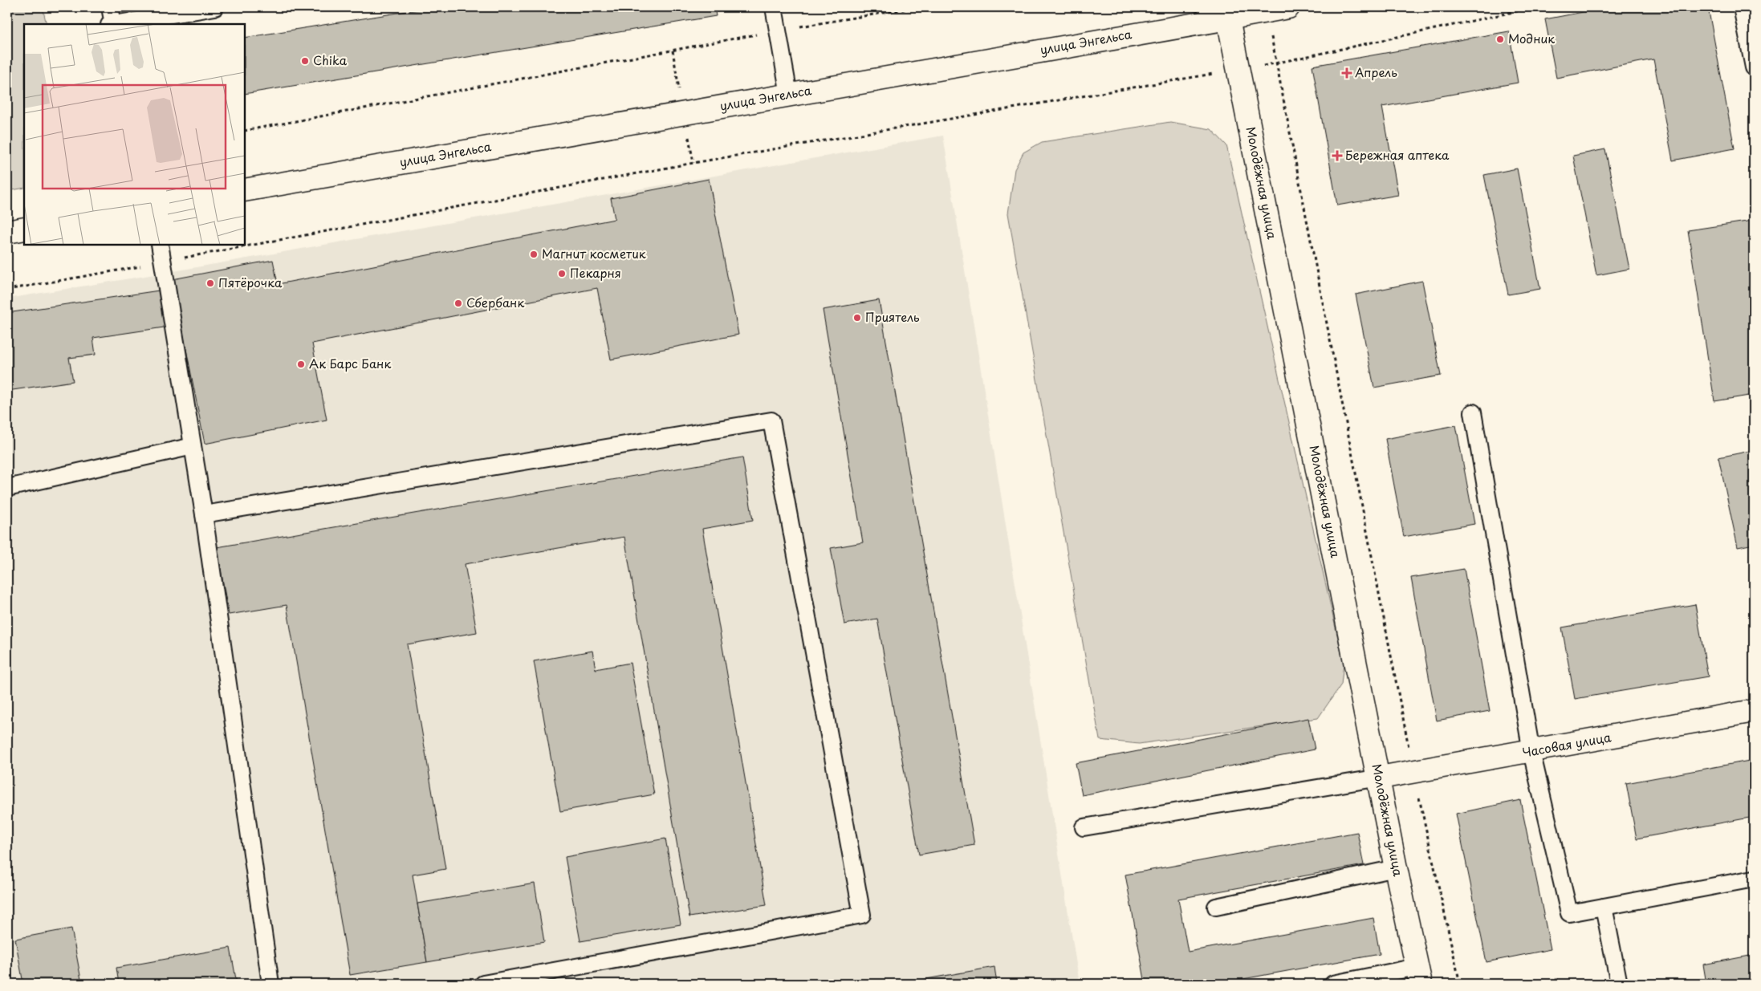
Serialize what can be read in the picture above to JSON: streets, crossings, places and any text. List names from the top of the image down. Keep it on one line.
{"streets":{"main road":["улица Энгельса","Молодёжная улица","Часовая улица"]},"crossings":[["улица Энгельса","Молодёжная улица"],["Молодёжная улица","Часовая улица"]],"places":{"other":["Модник","Chika","Магнит косметик","Пекарня","Пятёрочка","Сбербанк","Приятель","Ак Барс Банк"],"health":["Апрель","Бережная аптека"]}}
